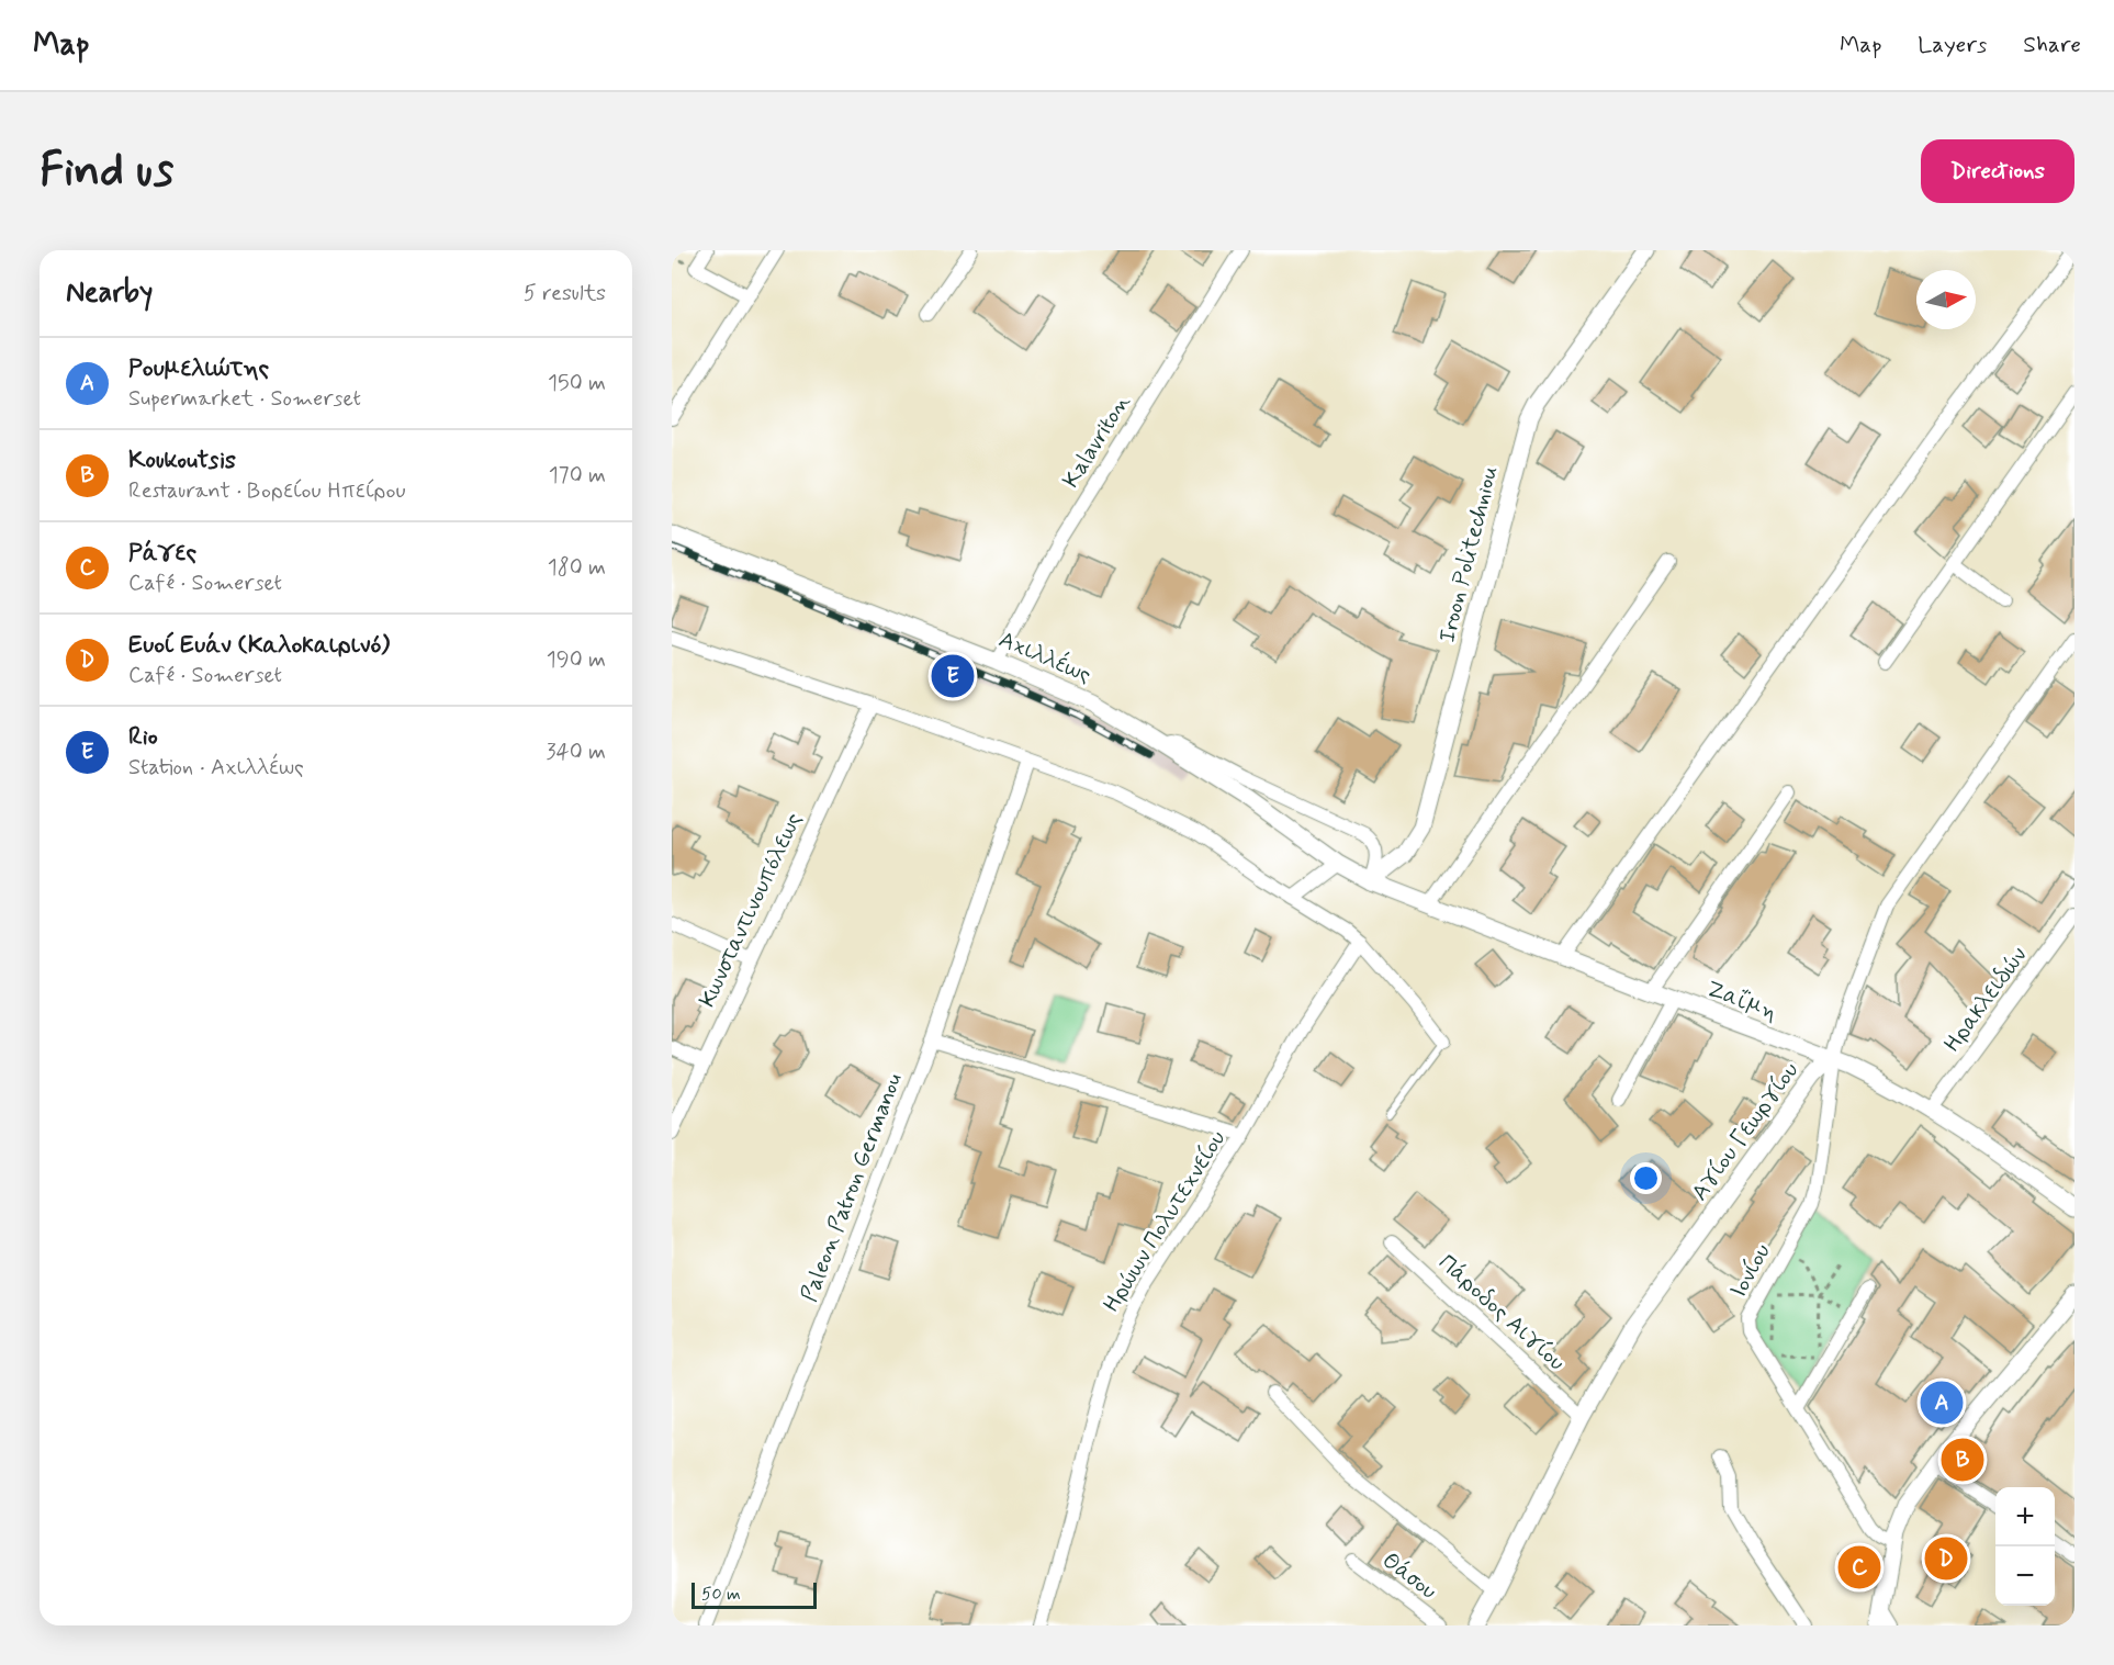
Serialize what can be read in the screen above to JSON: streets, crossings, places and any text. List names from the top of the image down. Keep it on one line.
{"streets":{"street":["Kalavriton","Iroon Politechniou","Αχιλλέως","Κωνσταντινουπόλεως","Ηρακλειδών","Ζαΐμη","Αγίου Γεωργίου","Paleon Patron Germanou","Ηρώων Πολυτεχνείου","Ιονίου","Πάροδος Αιγίου","Θάσου"]},"crossings":[["Kalavriton","Αχιλλέως"],["Iroon Politechniou","Αχιλλέως"],["Iroon Politechniou","Ζαΐμη"],["Αχιλλέως","Ζαΐμη"],["Ηρακλειδών","Ζαΐμη"],["Ζαΐμη","Αγίου Γεωργίου"],["Ζαΐμη","Ιονίου"],["Αγίου Γεωργίου","Ιονίου"],["Αγίου Γεωργίου","Πάροδος Αιγίου"]],"scale_bar":"50 m","north":"right","page":{"header":"Map","nav":["Map","Layers","Share"],"buttons":"Directions","title":"Find us","heading":["Nearby","5 results"],"list":[{"mark":"A","name":"Ρουμελιώτης","note":"Supermarket · Somerset","value":"150 m"},{"mark":"B","name":"Koukoutsis","note":"Restaurant · Βορείου Ηπείρου","value":"170 m"},{"mark":"C","name":"Ράγες","note":"Café · Somerset","value":"180 m"},{"mark":"D","name":"Ευοί Ευάν (Καλοκαιρινό)","note":"Café · Somerset","value":"190 m"},{"mark":"E","name":"Rio","note":"Station · Αχιλλέως","value":"340 m"}],"pins":["E","A","B","D","C"],"map_buttons":["+","−"],"scale":"50 m"}}
